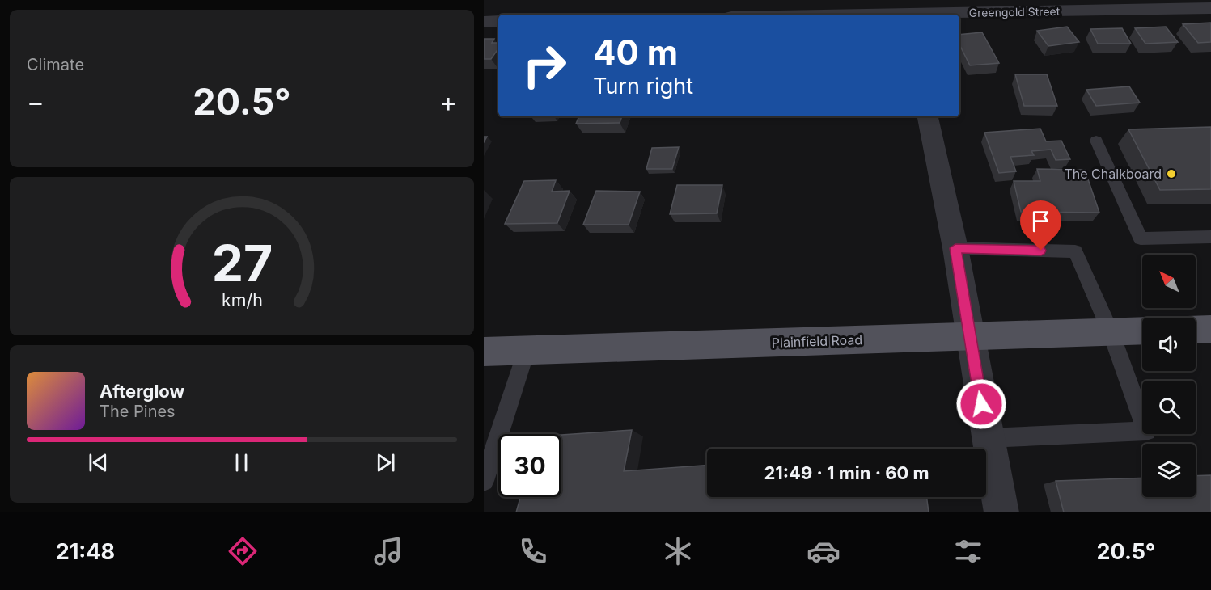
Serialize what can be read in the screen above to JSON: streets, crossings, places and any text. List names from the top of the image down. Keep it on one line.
{"streets":{"main road":["Plainfield Road"],"street":["Greengold Street"]},"places":["The Chalkboard"],"north":"top left","page":{"tile":"Climate","turn":["40 m","Turn right"],"heat":["−","20.5°","+"],"song":["Afterglow","The Pines"],"limit":"30","trip":"21:49 · 1 min · 60 m","tabs":["21:48","20.5°"],"gauge":["27","km/h"]}}
